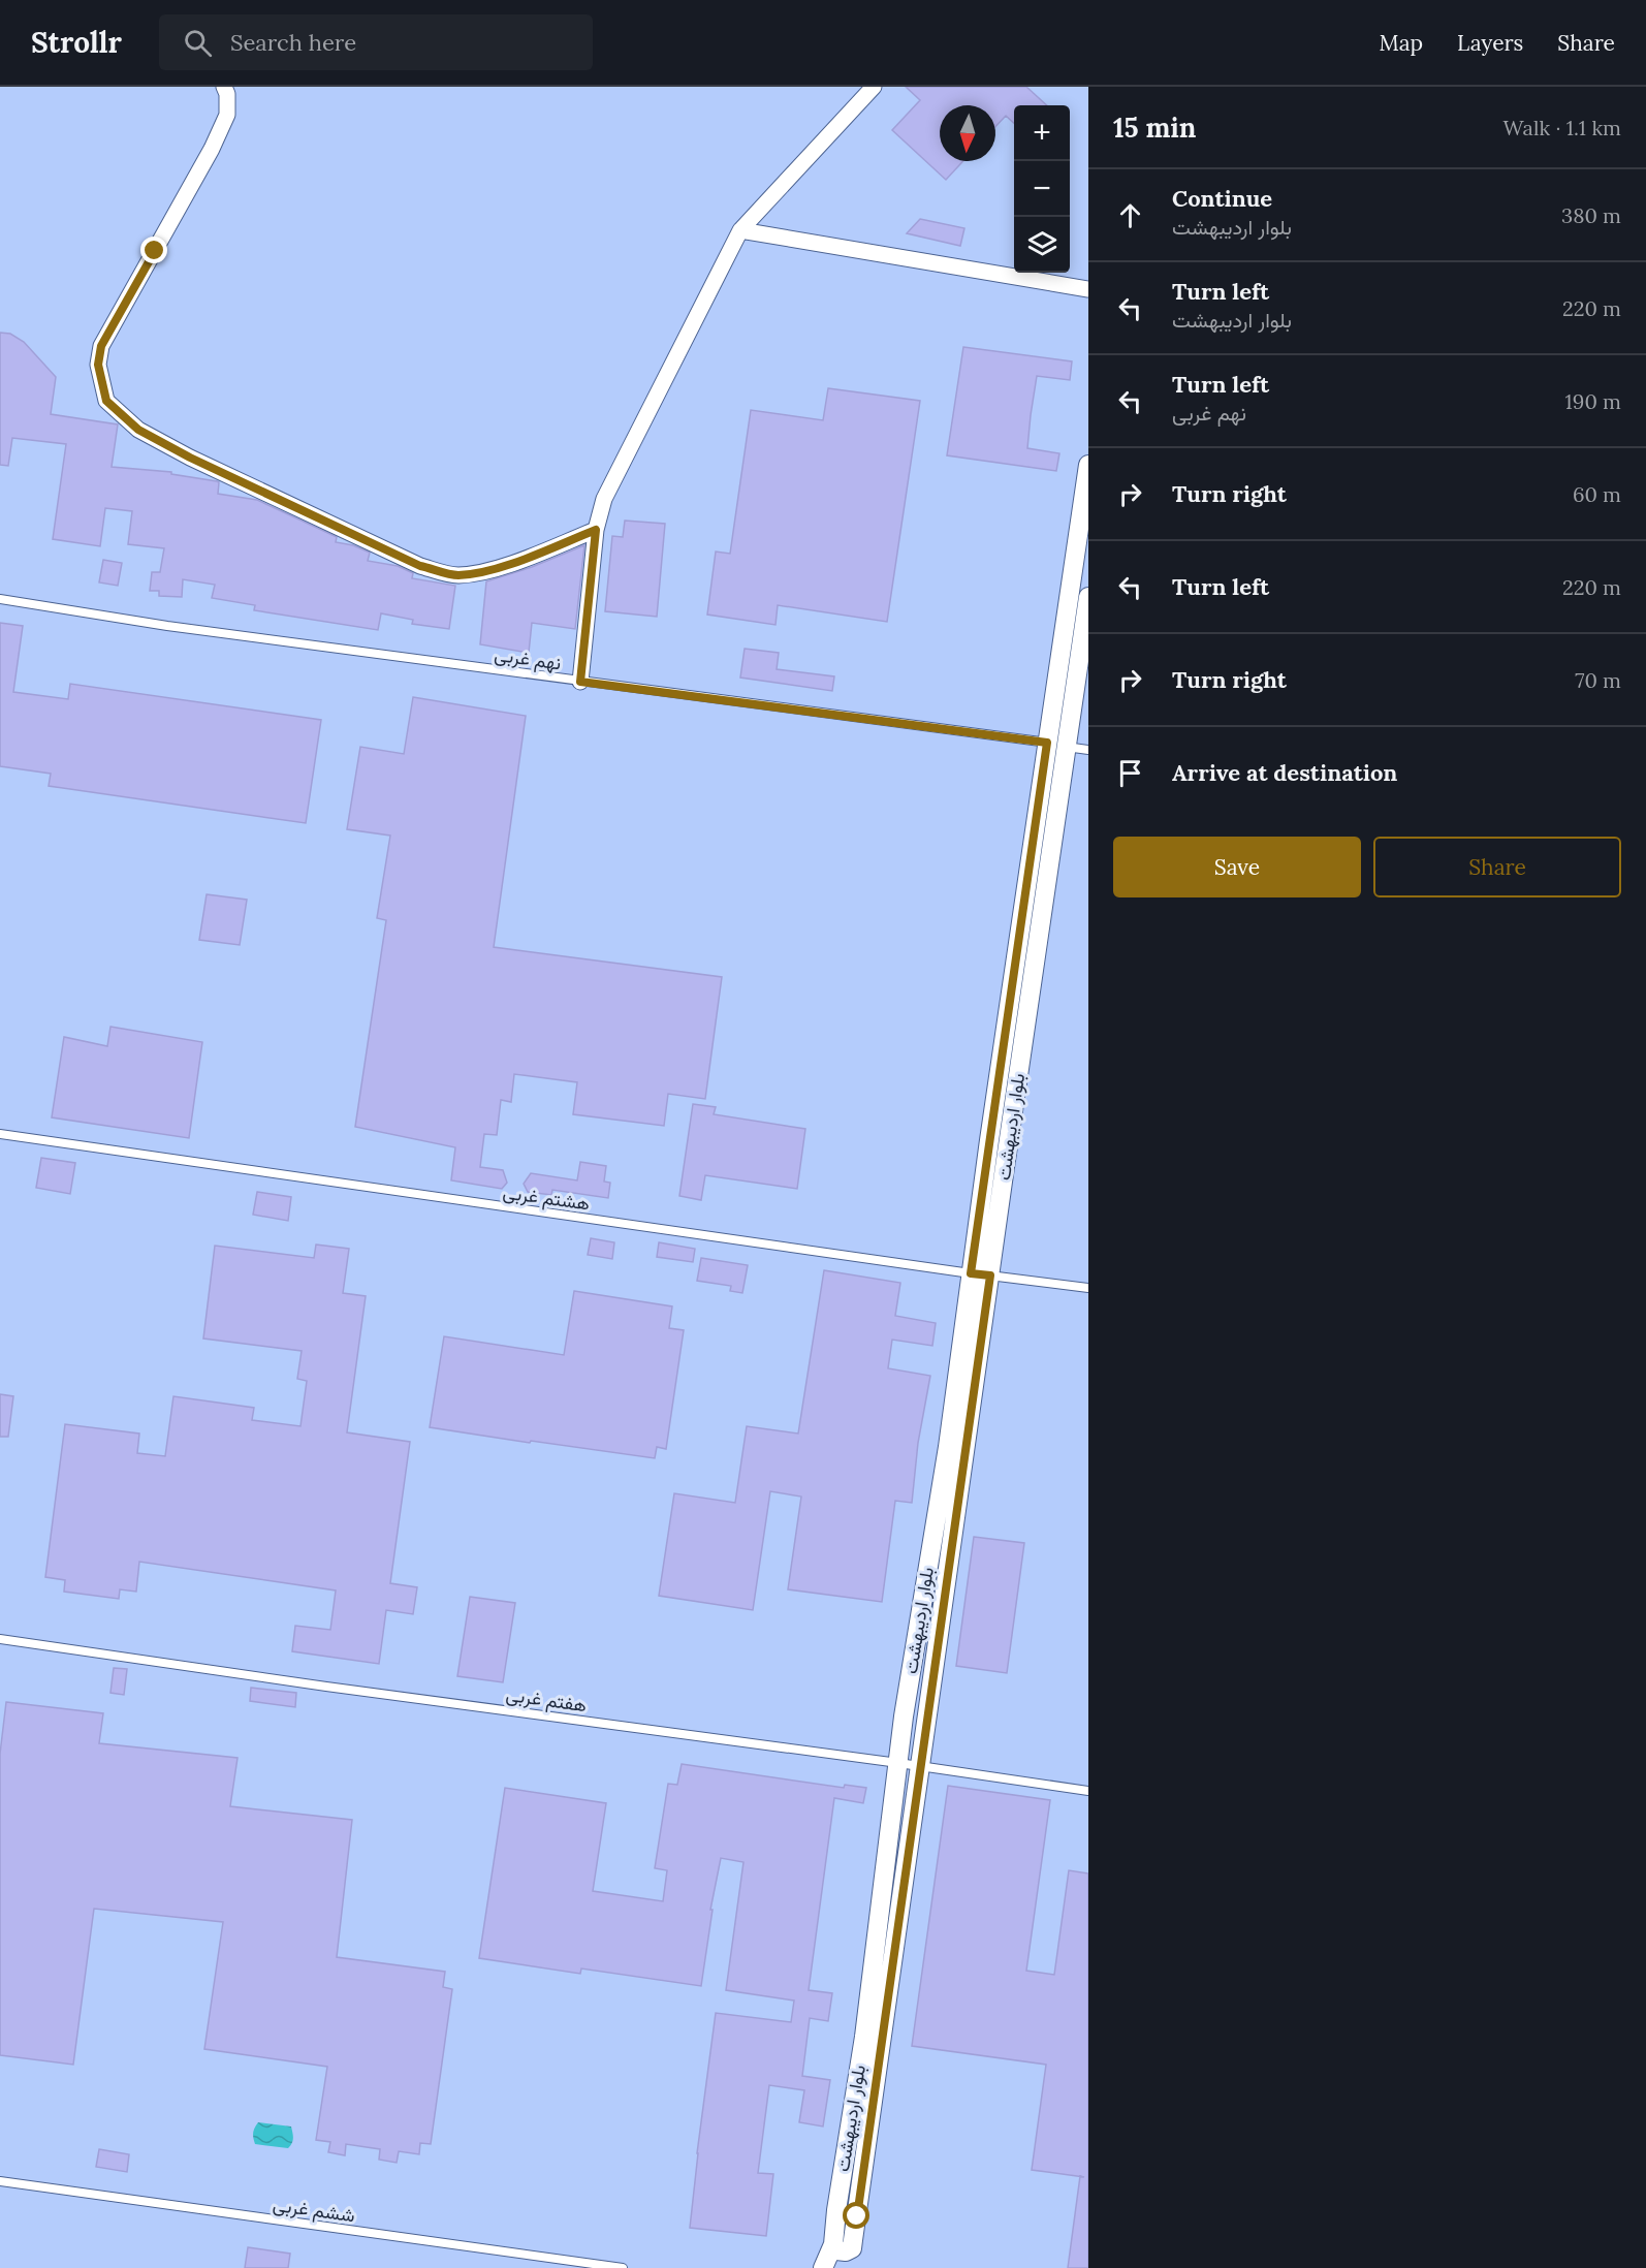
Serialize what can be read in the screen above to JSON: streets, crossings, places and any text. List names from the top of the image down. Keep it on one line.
{"streets":{"street":["بلوار اردیبهشت"],"lane":["نهم غربی","هشتم غربی","هفتم غربی","ششم غربی"]},"crossings":[["نهم غربی","بلوار اردیبهشت"],["بلوار اردیبهشت","هشتم غربی"],["بلوار اردیبهشت","هفتم غربی"]],"north":"bottom","page":{"header":"Strollr","search":"Search here","nav":["Map","Layers","Share"],"heading":["15 min","Walk · 1.1 km"],"map_buttons":["+","−"],"list":[["Continue","بلوار اردیبهشت","380 m"],["Turn left","بلوار اردیبهشت","220 m"],["Turn left","نهم غربی","190 m"],["Turn right","60 m"],["Turn left","220 m"],["Turn right","70 m"],"Arrive at destination"],"buttons":["Save","Share"]}}
